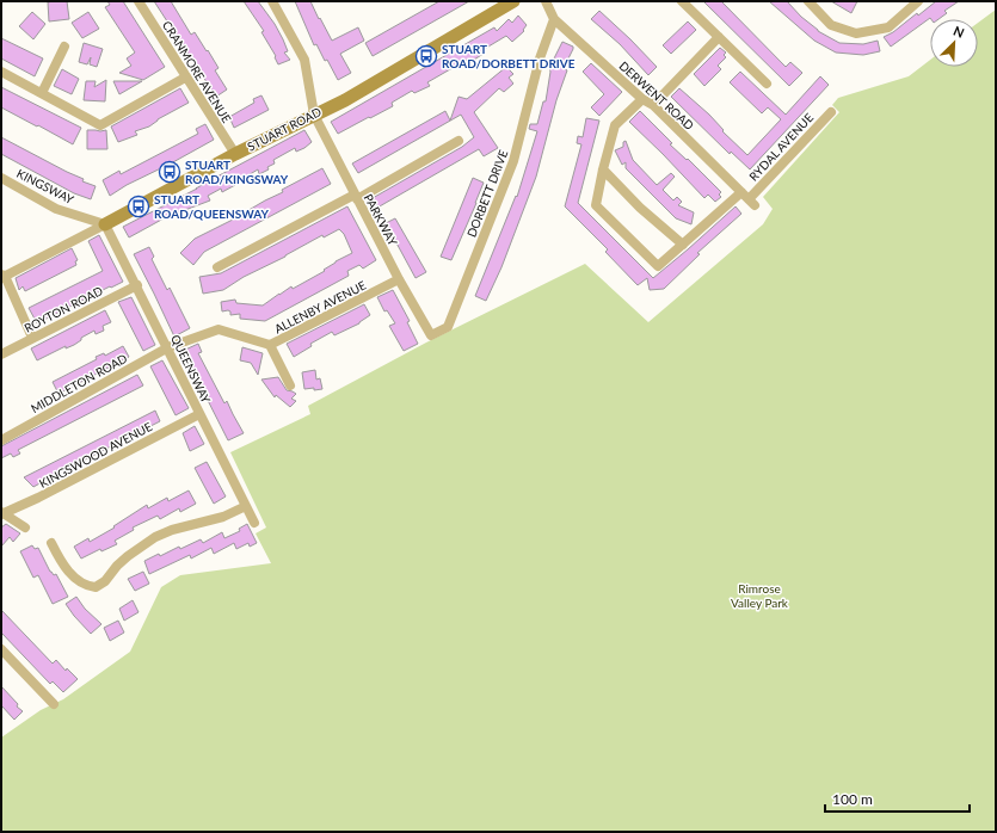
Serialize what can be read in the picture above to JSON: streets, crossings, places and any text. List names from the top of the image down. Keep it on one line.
{"streets":{"street":["CRANMORE AVENUE","DERWENT ROAD","STUART ROAD","RYDAL AVENUE","KINGSWAY","DORBETT DRIVE","PARKWAY","ALLENBY AVENUE","ROYTON ROAD","QUEENSWAY","MIDDLETON ROAD","KINGSWOOD AVENUE"]},"crossings":[["CRANMORE AVENUE","STUART ROAD"],["DERWENT ROAD","RYDAL AVENUE"],["DERWENT ROAD","DORBETT DRIVE"],["STUART ROAD","KINGSWAY"],["STUART ROAD","PARKWAY"],["STUART ROAD","QUEENSWAY"],["KINGSWAY","QUEENSWAY"],["DORBETT DRIVE","PARKWAY"],["PARKWAY","ALLENBY AVENUE"],["ALLENBY AVENUE","QUEENSWAY"],["ALLENBY AVENUE","MIDDLETON ROAD"],["ROYTON ROAD","QUEENSWAY"],["QUEENSWAY","MIDDLETON ROAD"],["QUEENSWAY","KINGSWOOD AVENUE"]],"parks":["Rimrose Valley Park"],"places":{"bus stop":["STUART ROAD/DORBETT DRIVE","STUART ROAD/KINGSWAY","STUART ROAD/QUEENSWAY"]},"scale_bar":"100 m","north":"top right"}
